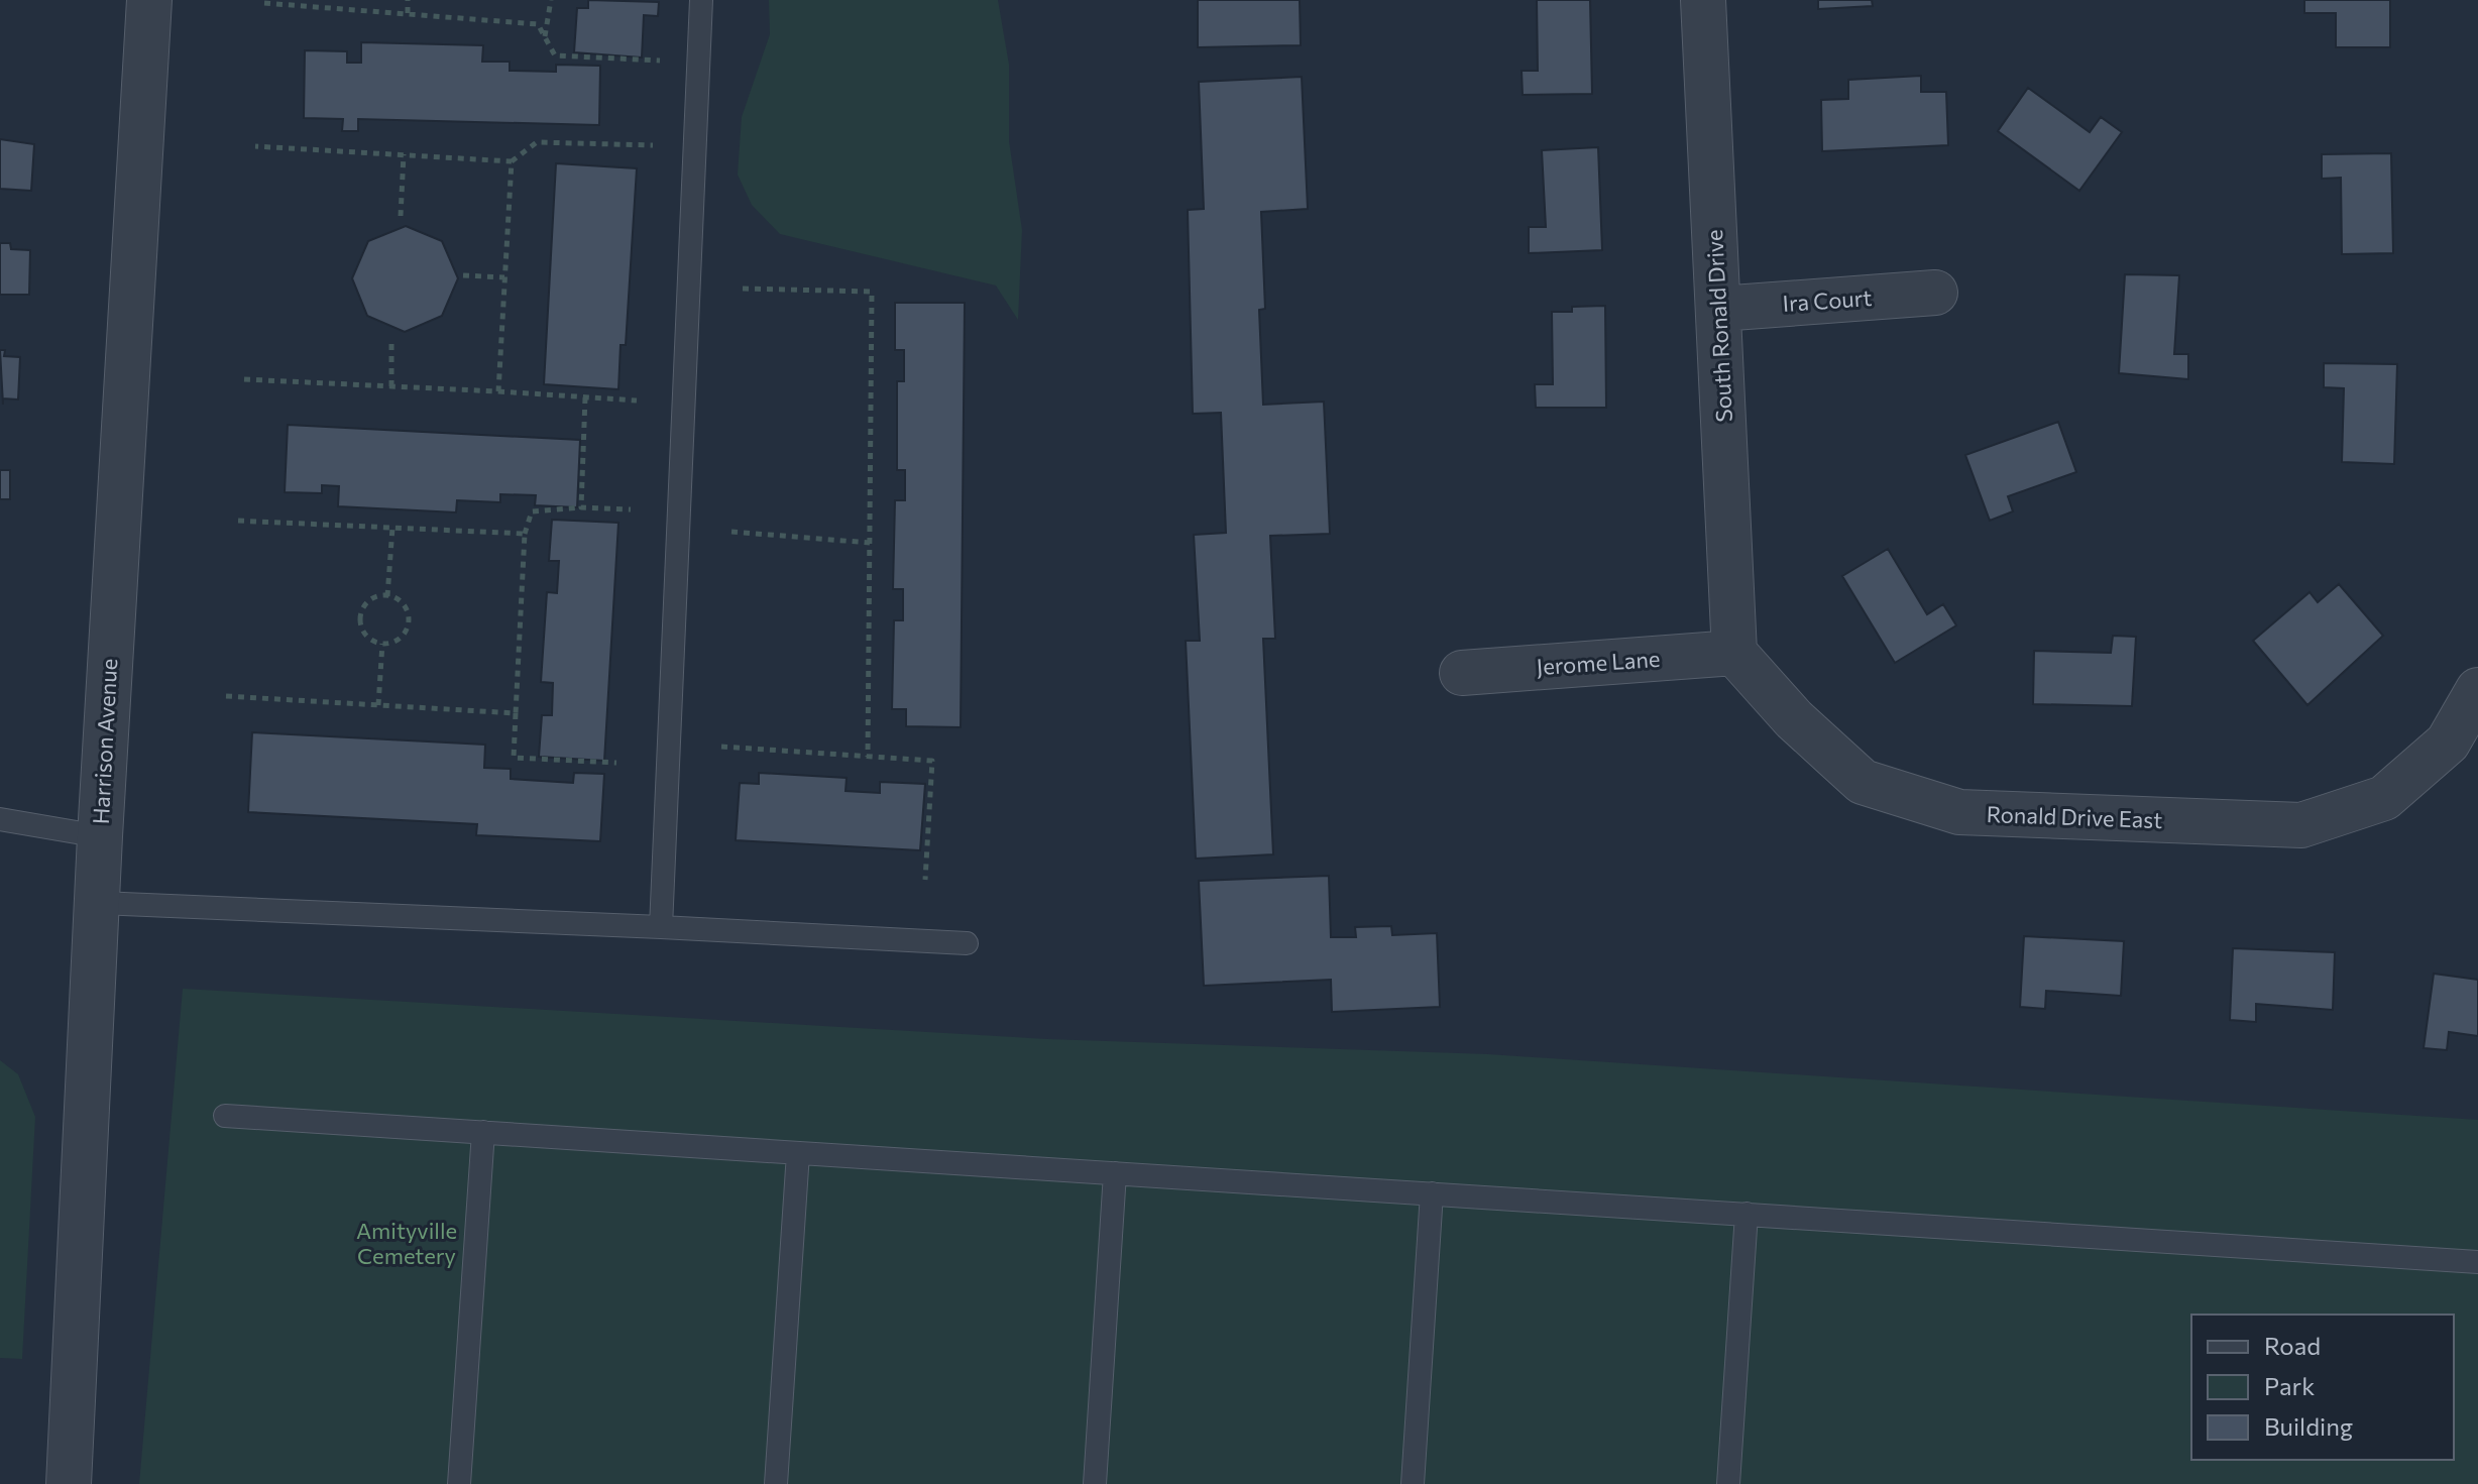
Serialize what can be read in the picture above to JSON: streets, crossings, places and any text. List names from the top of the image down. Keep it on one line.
{"streets":{"street":["Ira Court","South Ronald Drive","Jerome Lane","Harrison Avenue","Ronald Drive East"]},"crossings":[["Ira Court","South Ronald Drive"],["South Ronald Drive","Jerome Lane"],["South Ronald Drive","Ronald Drive East"],["Jerome Lane","Ronald Drive East"]],"parks":["Amityville Cemetery"],"legend":["Road","Park","Building"]}
